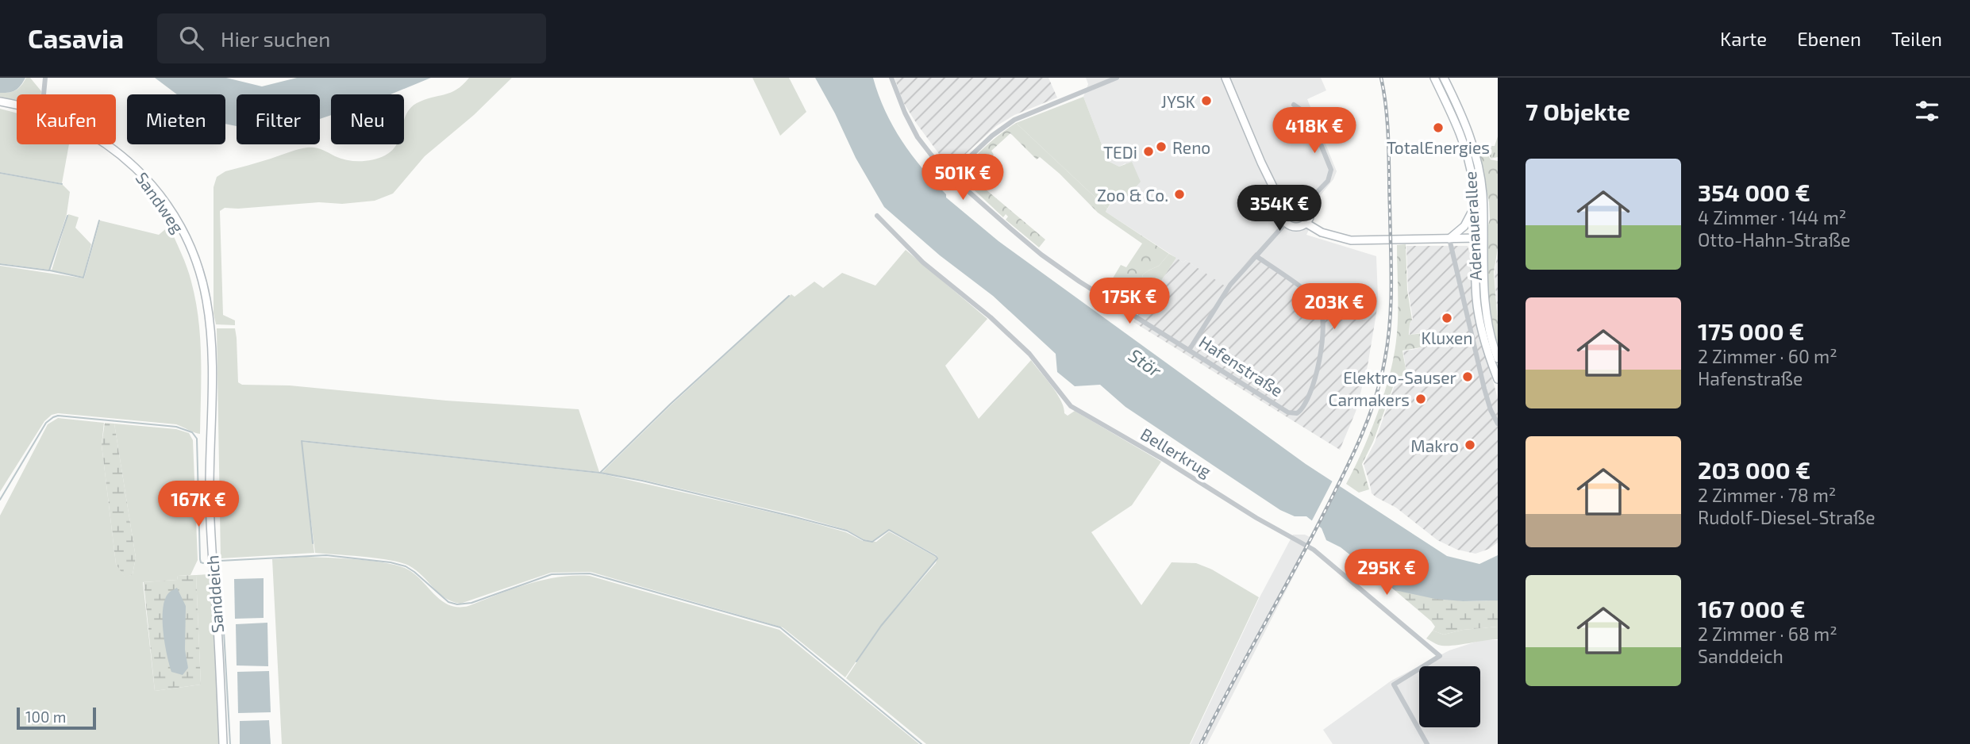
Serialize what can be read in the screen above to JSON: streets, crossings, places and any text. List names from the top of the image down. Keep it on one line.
{"streets":{"street":["Sandweg","Adenauerallee","Hafenstraße","Bellerkrug","Sanddeich"]},"crossings":[["Sandweg","Sanddeich"]],"water":["Stör"],"places":["JYSK","TotalEnergies","Reno","TEDi","Zoo & Co.","Kluxen","Elektro-Sauser","Carmakers","Makro"],"scale_bar":"100 m","page":{"header":"Casavia","search":"Hier suchen","nav":["Karte","Ebenen","Teilen"],"heading":"7 Objekte","chip":["Kaufen","Mieten","Filter","Neu"],"price":["418K €","501K €","354K €","175K €","203K €","167K €","295K €"],"list":[{"name":"354 000 €","note":"4 Zimmer · 144 m² · Otto-Hahn-Straße"},{"name":"175 000 €","note":"2 Zimmer · 60 m² · Hafenstraße"},{"name":"203 000 €","note":"2 Zimmer · 78 m² · Rudolf-Diesel-Straße"},{"name":"167 000 €","note":"2 Zimmer · 68 m² · Sanddeich"}],"scale":"100 m"}}
